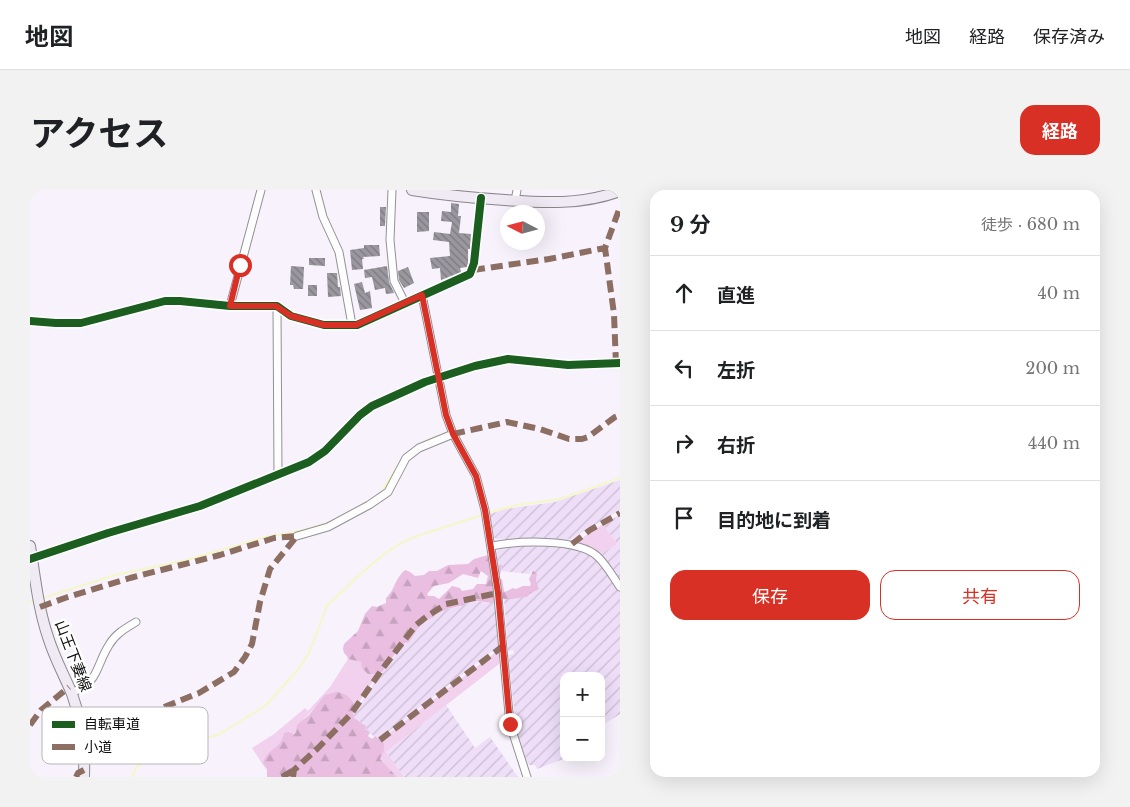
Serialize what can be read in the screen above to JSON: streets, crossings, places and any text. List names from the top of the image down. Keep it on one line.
{"streets":{"main road":["山王下妻線"]},"legend":["自転車道","小道"],"north":"left","page":{"header":"地図","nav":["地図","経路","保存済み"],"title":"アクセス","buttons":["経路",["保存","共有"]],"heading":["9 分","徒歩 · 680 m"],"list":[["直進","40 m"],["左折","200 m"],["右折","440 m"],"目的地に到着"],"map_buttons":["+","−"]}}
